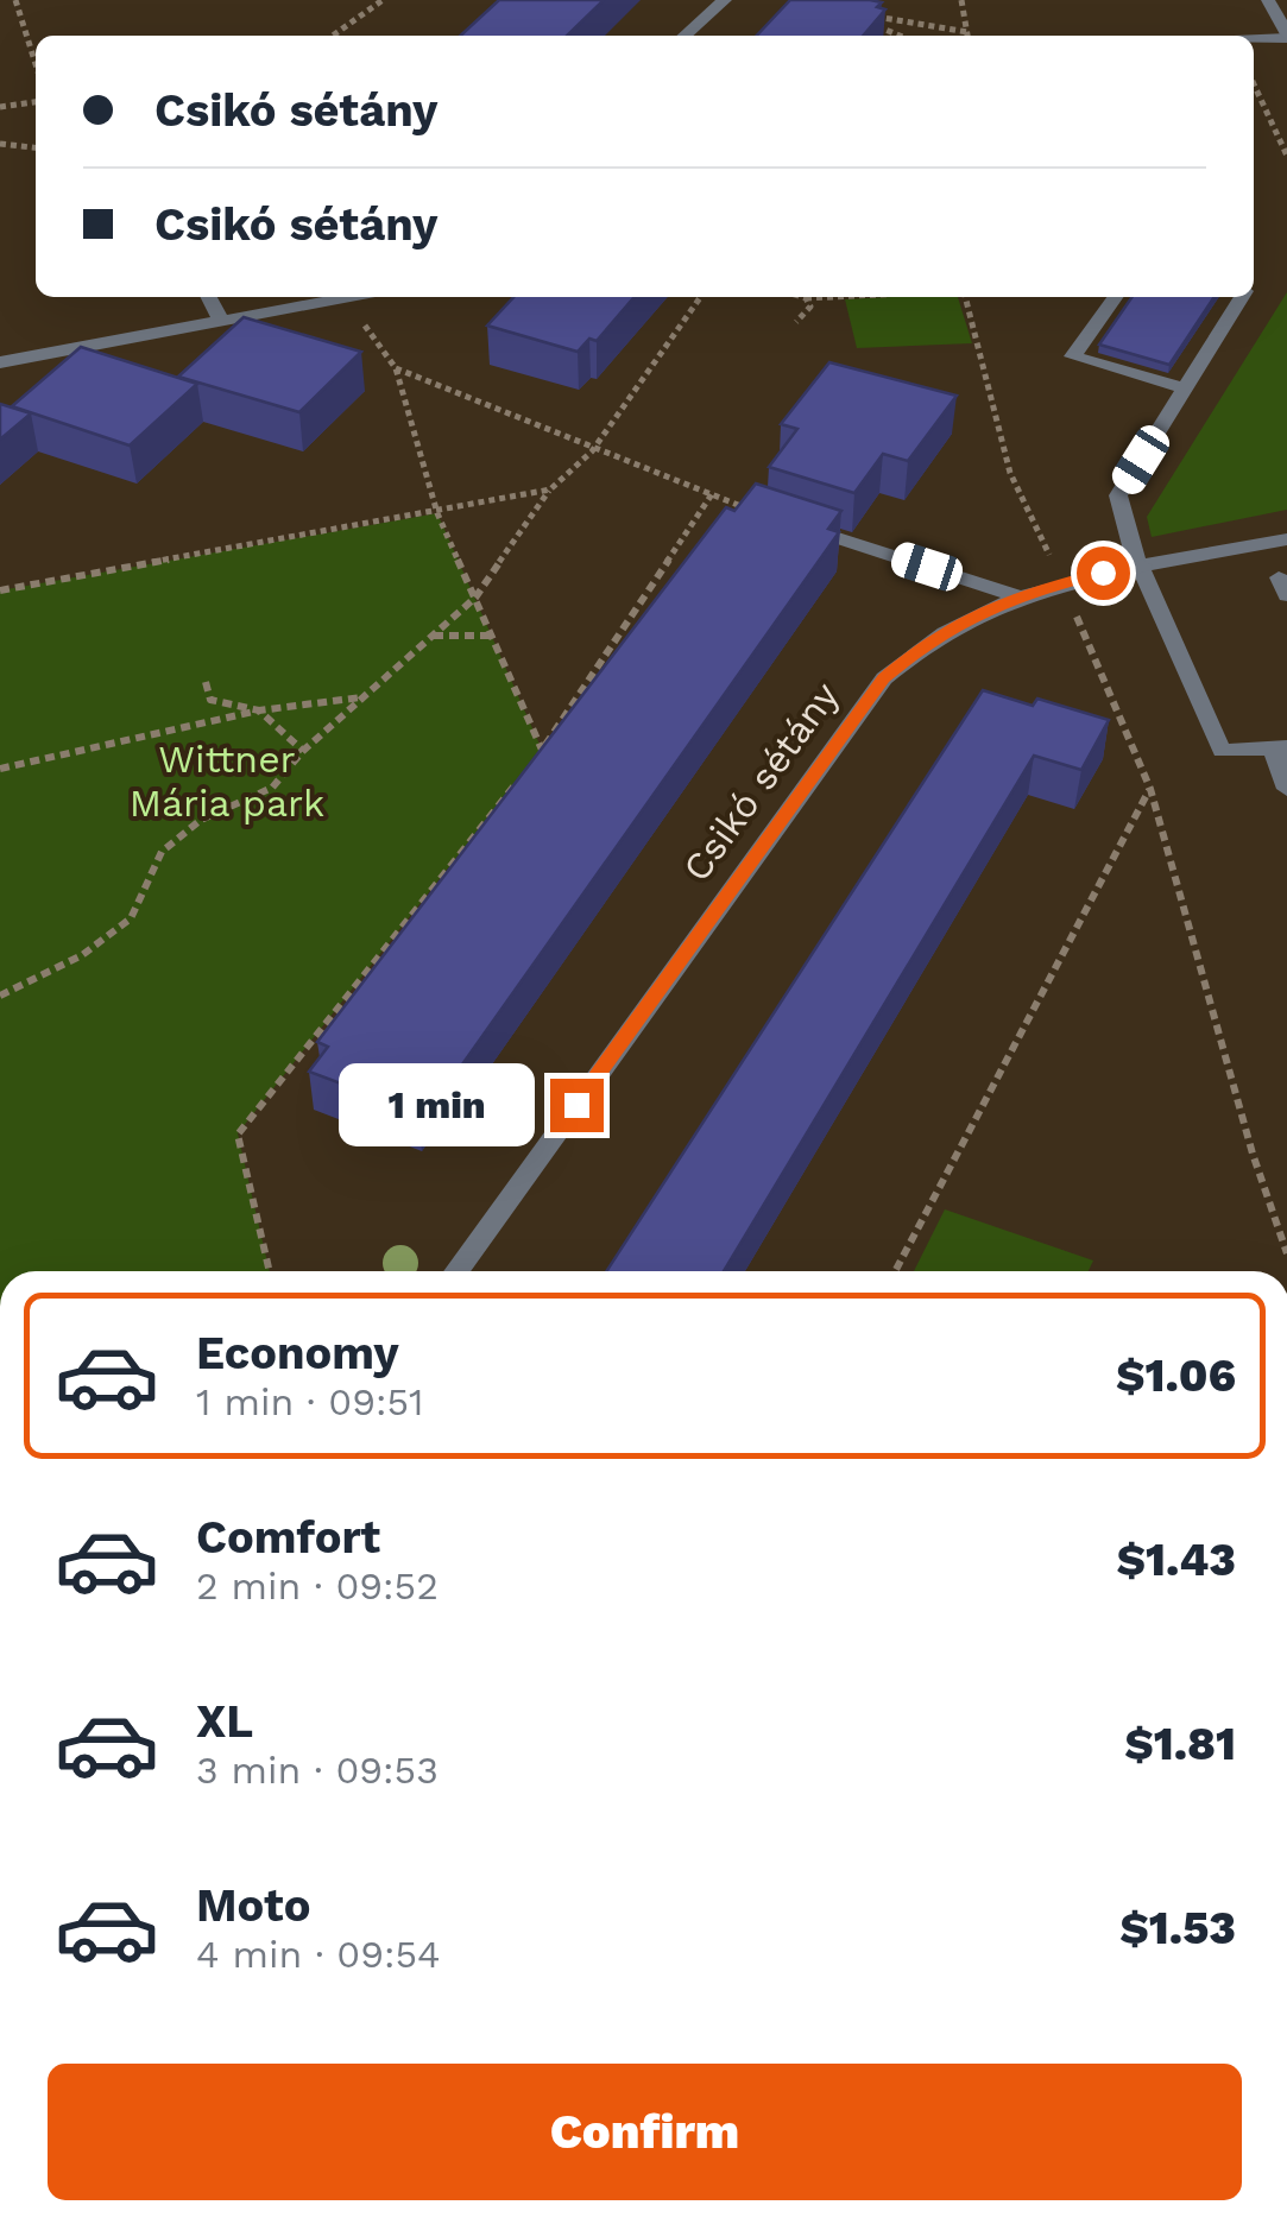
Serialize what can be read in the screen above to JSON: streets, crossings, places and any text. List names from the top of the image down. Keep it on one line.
{"streets":{"street":["Csikó sétány"]},"parks":["Wittner Mária park"],"page":{"banner":["Csikó sétány","Csikó sétány"],"bubble":"1 min","list":[{"name":"Economy","note":"1 min · 09:51","value":"$1.06"},{"name":"Comfort","note":"2 min · 09:52","value":"$1.43"},{"name":"XL","note":"3 min · 09:53","value":"$1.81"},{"name":"Moto","note":"4 min · 09:54","value":"$1.53"}],"buttons":"Confirm"}}
